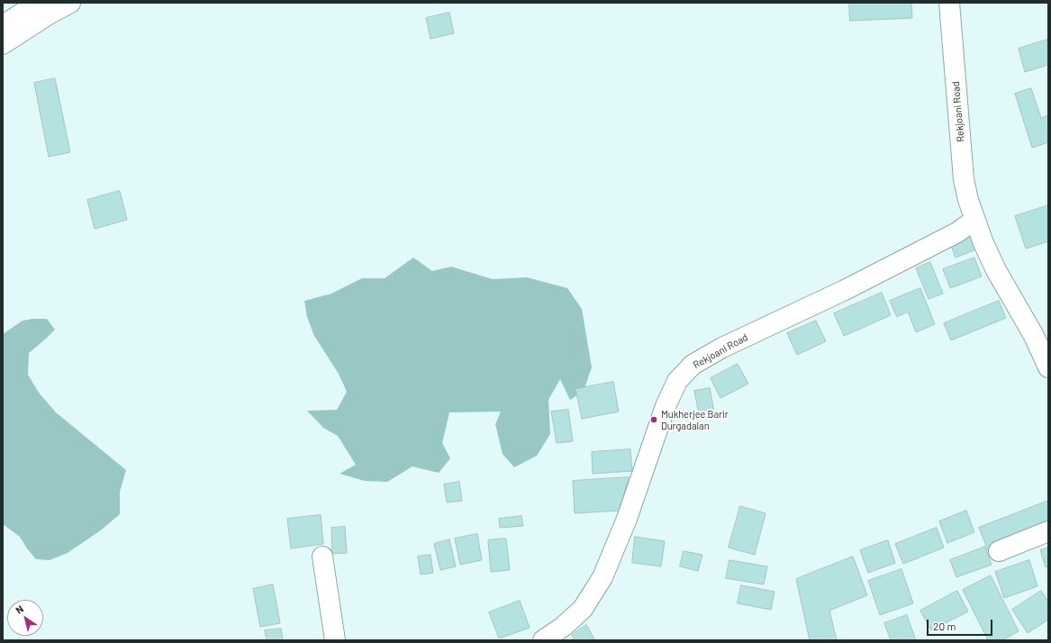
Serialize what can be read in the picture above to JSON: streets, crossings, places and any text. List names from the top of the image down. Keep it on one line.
{"streets":{"street":["Rekjoani Road"]},"places":["Mukherjee Barir Durgadalan"],"scale_bar":"20 m","north":"top left"}
